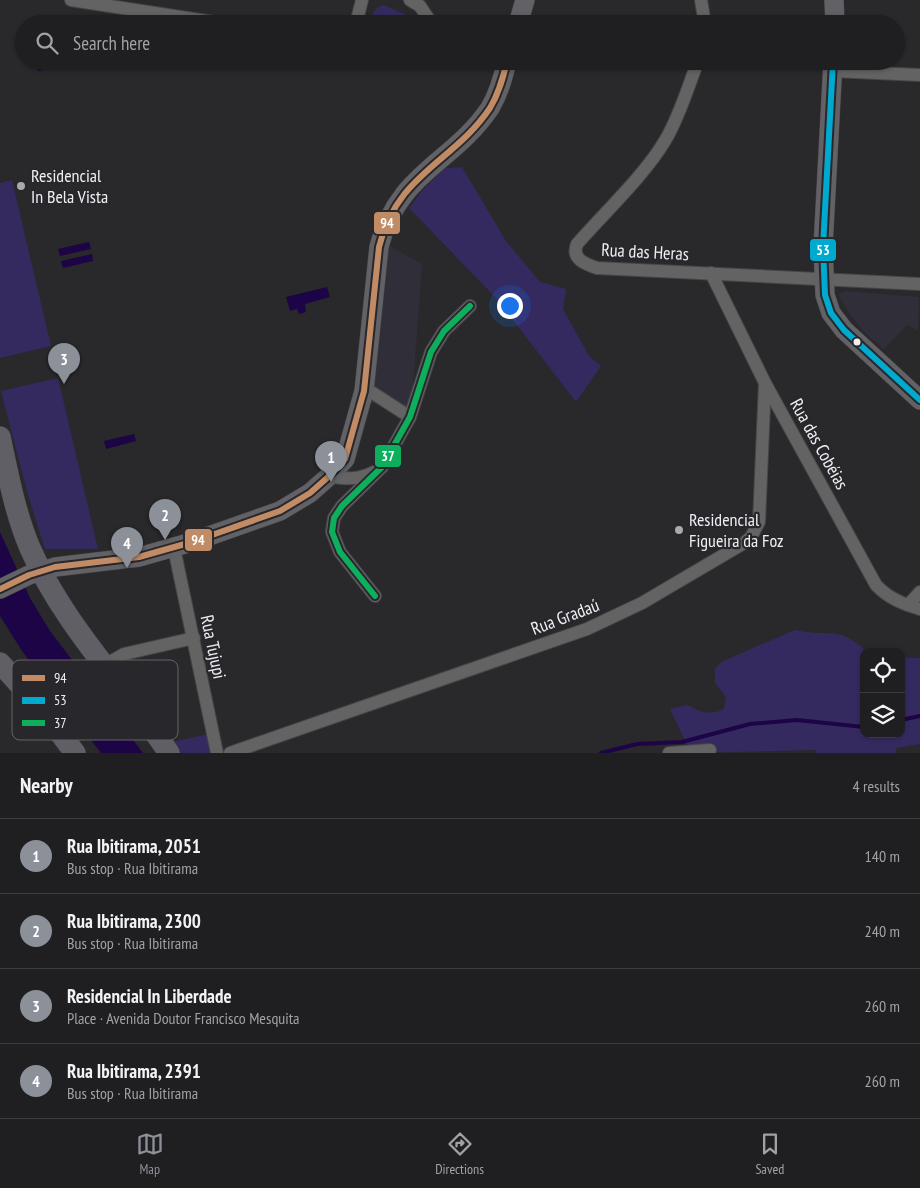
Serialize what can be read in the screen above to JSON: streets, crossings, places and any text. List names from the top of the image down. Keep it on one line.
{"streets":{"street":["Rua das Heras","Rua das Cobéias","Rua Gradaú","Rua Tujupi"]},"crossings":[["Rua das Heras","Rua das Cobéias"],["Rua das Cobéias","Rua Gradaú"]],"places":["Residencial In Bela Vista","Residencial Figueira da Foz"],"lines":["transit line 94","transit line 53","transit line 37"],"legend":["94","53","37"],"page":{"search":"Search here","pins":["3","1","2","4"],"heading":["Nearby","4 results"],"list":[{"mark":"1","name":"Rua Ibitirama, 2051","note":"Bus stop · Rua Ibitirama","value":"140 m"},{"mark":"2","name":"Rua Ibitirama, 2300","note":"Bus stop · Rua Ibitirama","value":"240 m"},{"mark":"3","name":"Residencial In Liberdade","note":"Place · Avenida Doutor Francisco Mesquita","value":"260 m"},{"mark":"4","name":"Rua Ibitirama, 2391","note":"Bus stop · Rua Ibitirama","value":"260 m"}],"nav":["Map","Directions","Saved"]}}
